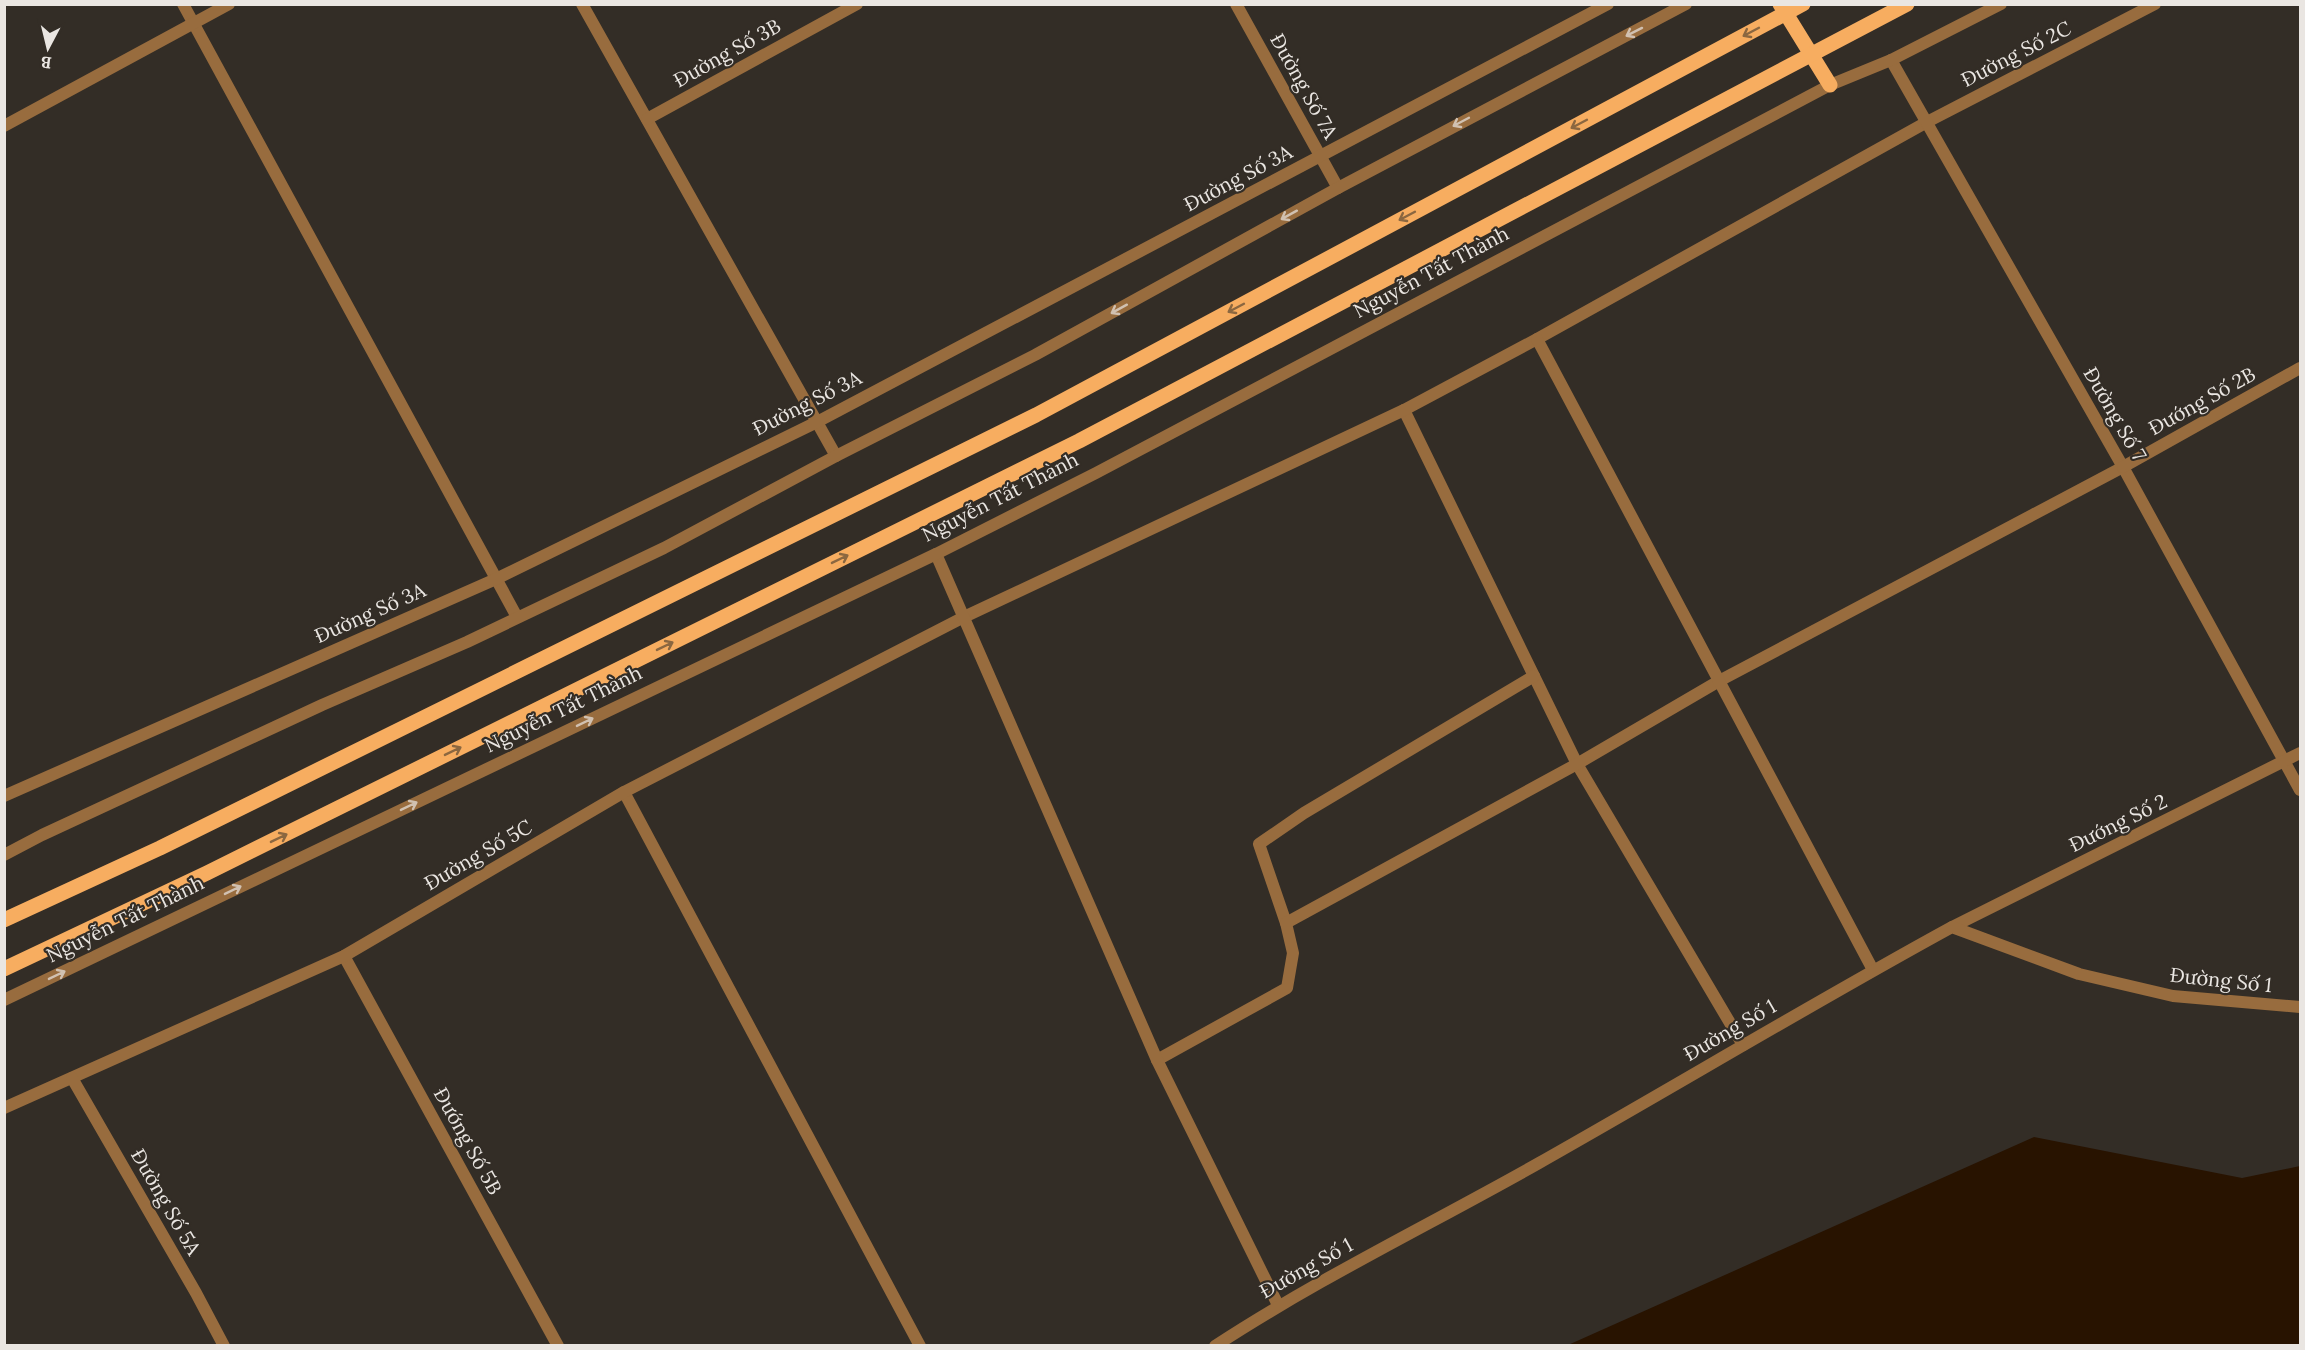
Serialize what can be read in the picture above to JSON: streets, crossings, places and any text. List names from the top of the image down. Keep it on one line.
{"streets":{"main road":["Nguyễn Tất Thành"],"street":["Đường Số 3B","Đường Số 2C","Đường Số 7A","Đường Số 3A","Đướng Số 2B","Đường Số 7","Đướng Số 2","Đường Số 5C","Đường Số 1","Đướng Số 5B","Đường Số 5A"]},"crossings":[["Đường Số 2C","Đường Số 7"],["Đường Số 2C","Đường Số 5C"],["Đường Số 7A","Đường Số 3A"],["Nguyễn Tất Thành","Đường Số 7"],["Đướng Số 2B","Đường Số 7"],["Đường Số 7","Đướng Số 2"],["Đướng Số 2","Đường Số 1"],["Đường Số 5C","Đướng Số 5B"],["Đường Số 5C","Đường Số 5A"]],"north":"bottom"}
